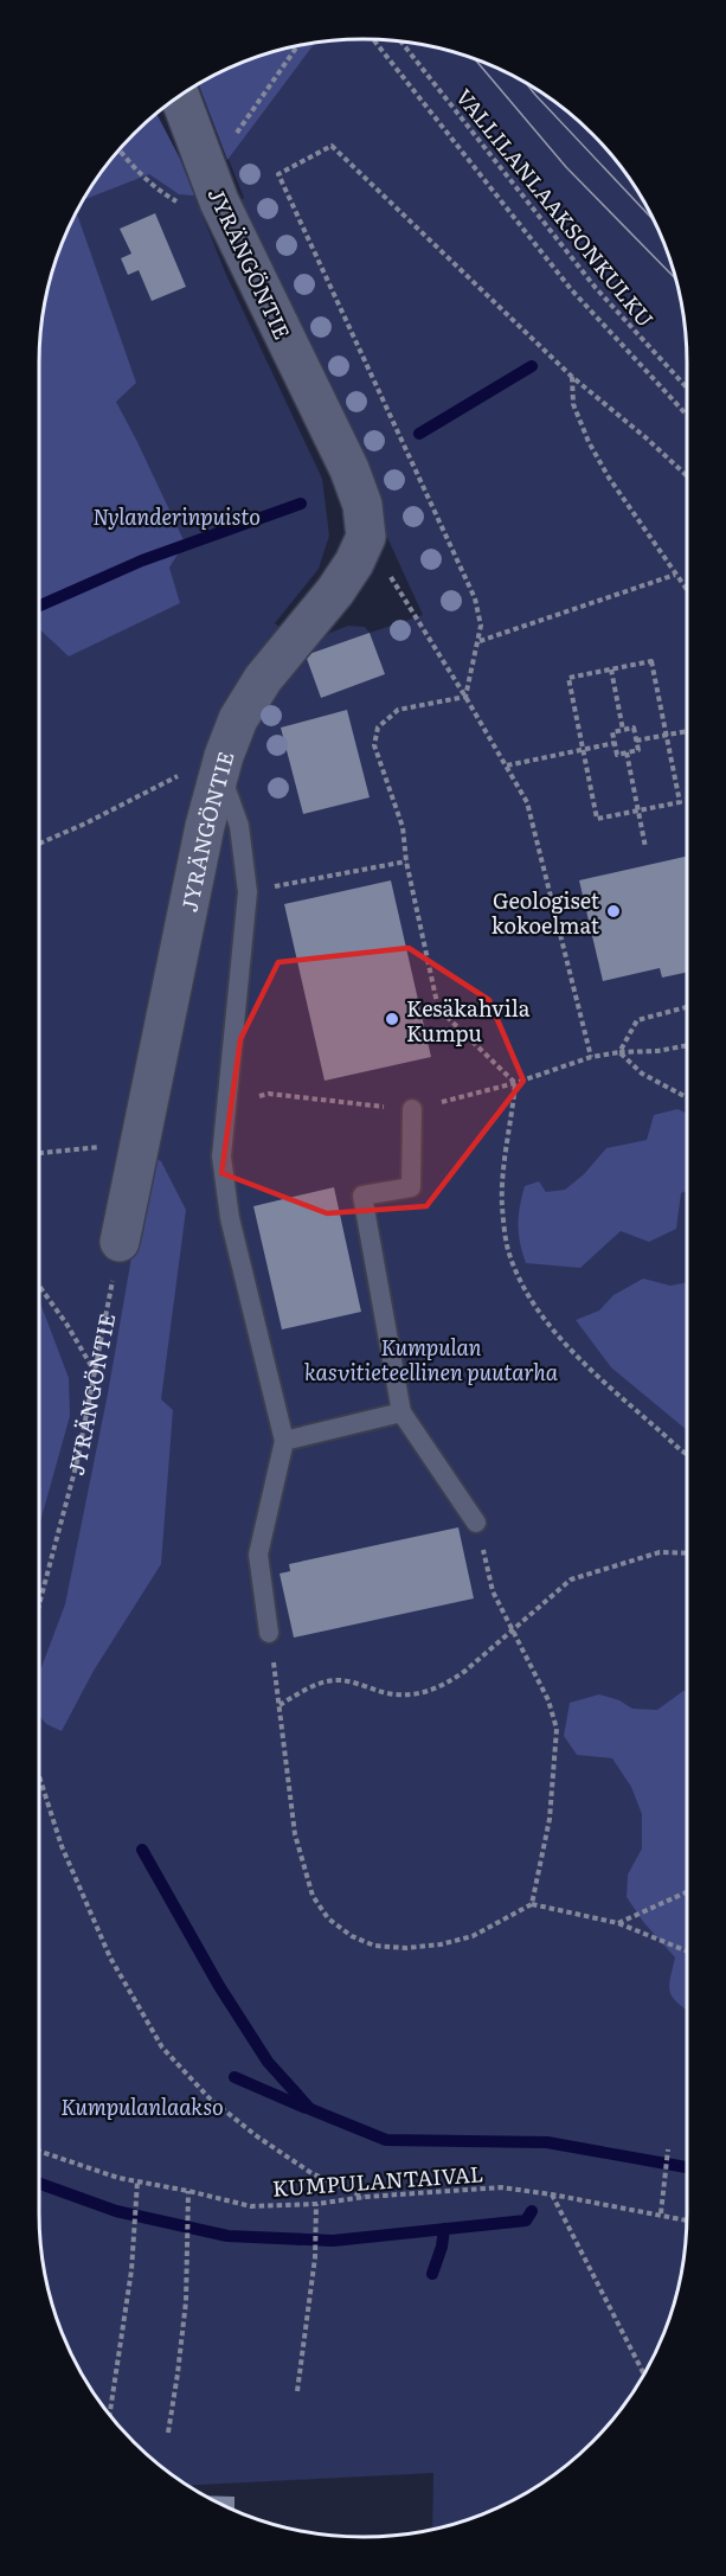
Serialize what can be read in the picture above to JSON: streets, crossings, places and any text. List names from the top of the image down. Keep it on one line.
{"streets":{"street":["JYRÄNGÖNTIE"],"path":["VALLILANLAAKSONKULKU","KUMPULANTAIVAL"]},"parks":["Nylanderinpuisto","Kumpulan kasvitieteellinen puutarha","Kumpulanlaakso"],"places":["Geologiset kokoelmat","Kesäkahvila Kumpu"]}
